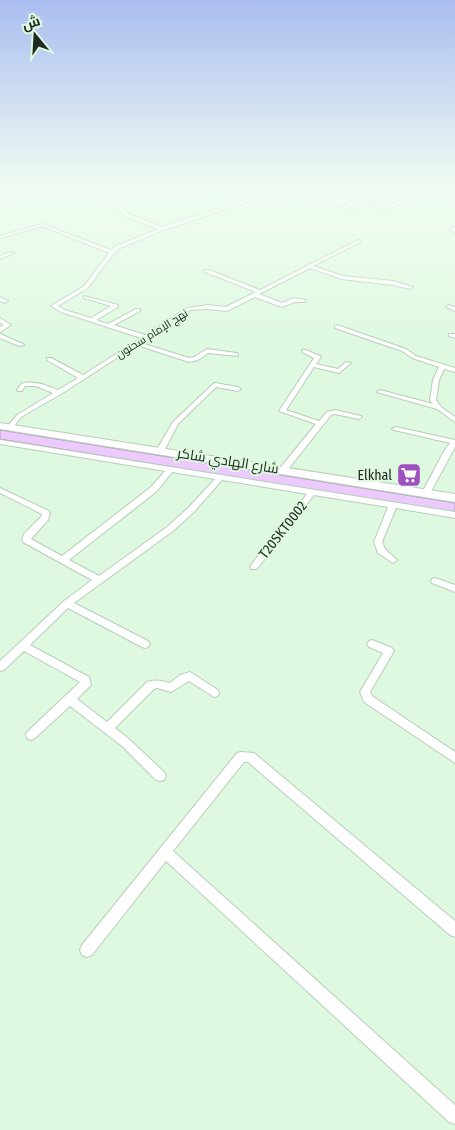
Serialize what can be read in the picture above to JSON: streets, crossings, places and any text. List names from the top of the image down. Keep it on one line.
{"streets":{"main road":["شارع الهادي شاكر"],"street":["نهج الإمام سحنون","T20SKT0002"]},"crossings":[["نهج الإمام سحنون","شارع الهادي شاكر"]],"places":{"supermarket":["Elkhal"]},"north":"top"}
